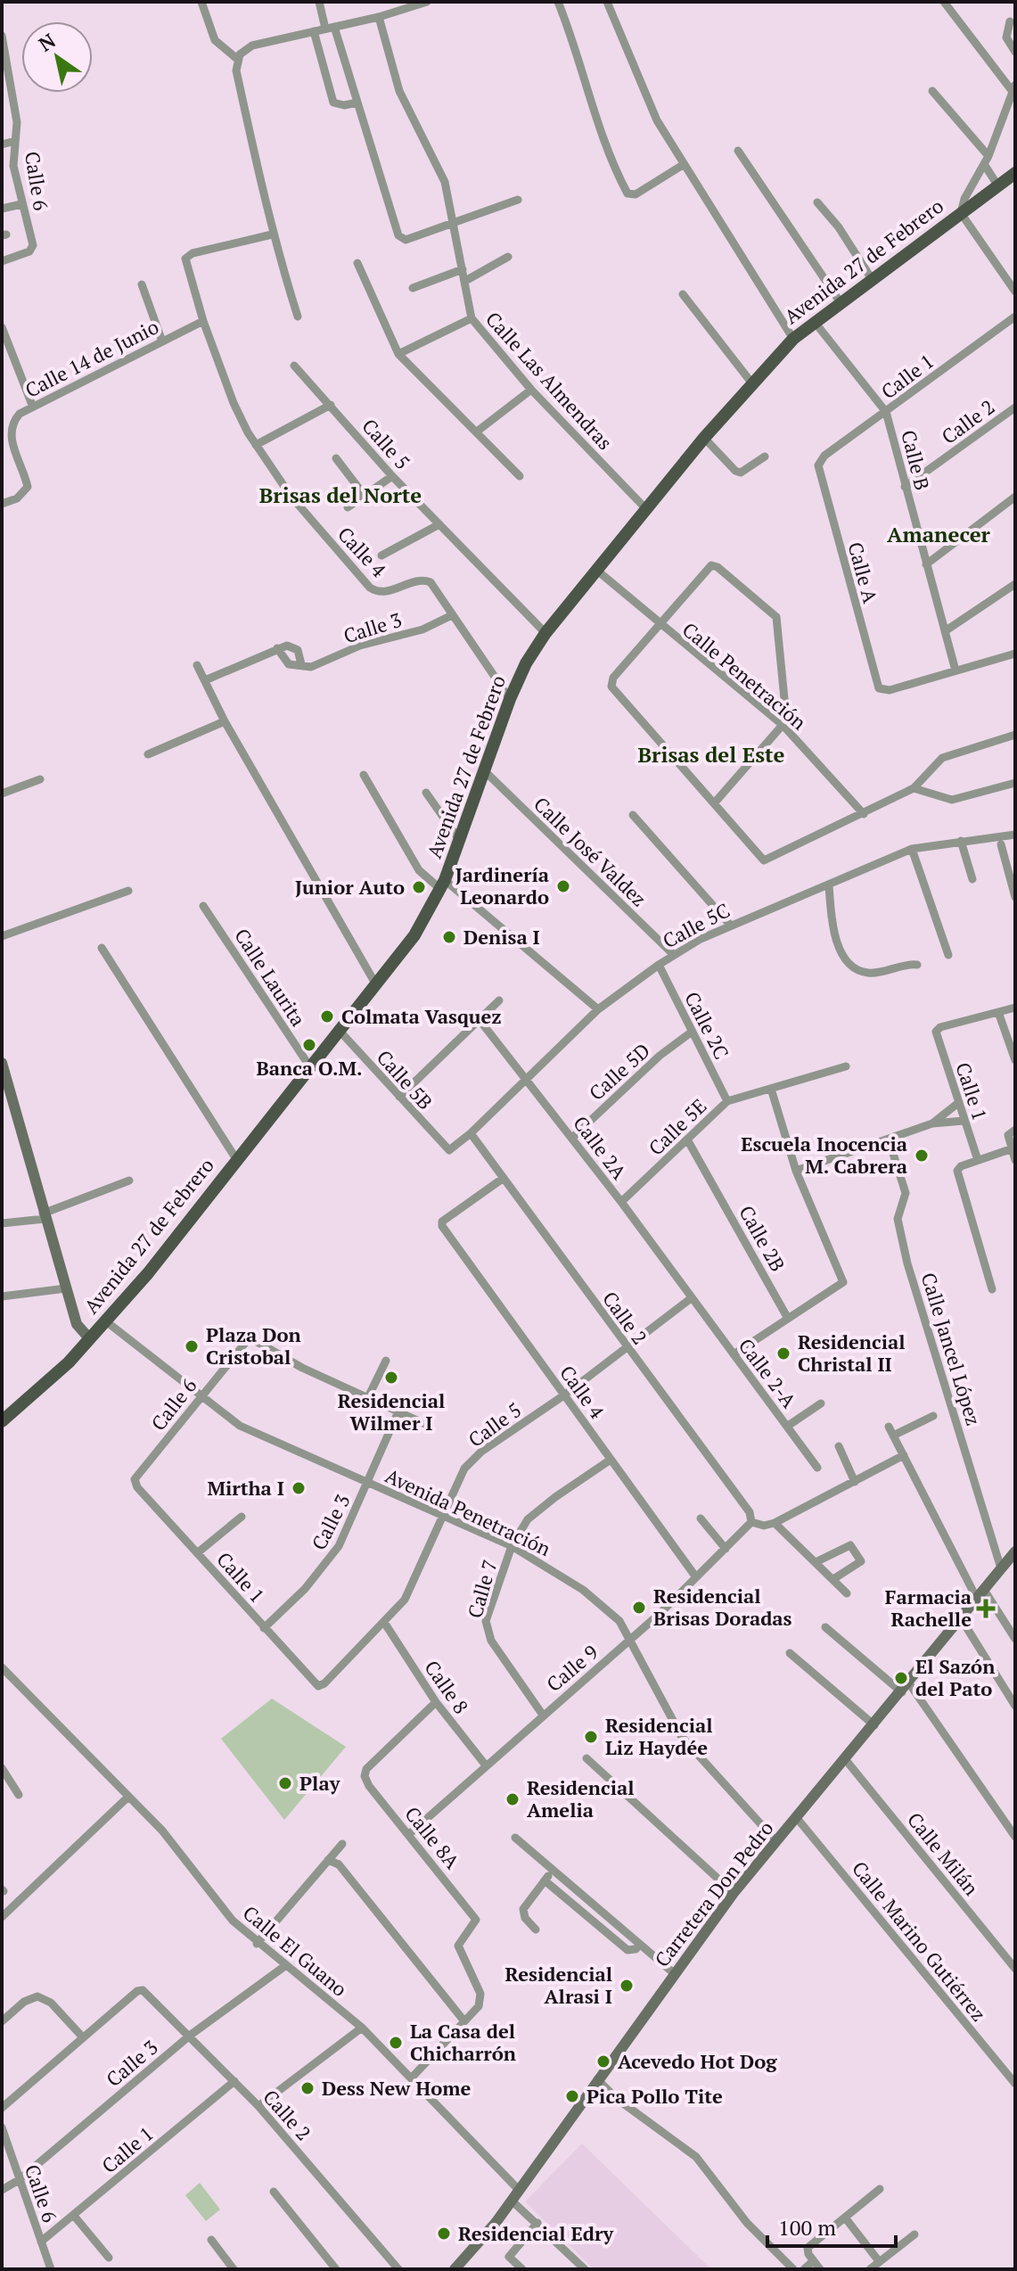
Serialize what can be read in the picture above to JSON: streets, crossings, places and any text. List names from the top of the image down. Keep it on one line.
{"streets":{"main road":["Avenida 27 de Febrero"],"street":["Calle 6","Calle 14 de Junio","Calle 1","Calle Las Almendras","Calle 2","Calle 5","Calle B","Calle 4","Calle A","Calle 3","Calle Penetración","Calle José Valdez","Calle 5C","Calle Laurita","Calle 2C","Calle 5D","Calle 5B","Calle 5E","Calle 2A","Calle 2B","Calle Jancel López","Calle 2-A","Avenida Penetración","Calle 7","Calle 9","Calle 8","Calle 8A","Calle Milán","Carretera Don Pedro","Calle Marino Gutiérrez","Calle El Guano"]},"crossings":[["Calle 6","Calle 1"],["Calle 6","Calle 3"],["Calle 6","Avenida Penetración"],["Avenida 27 de Febrero","Calle Las Almendras"],["Avenida 27 de Febrero","Calle 5"],["Avenida 27 de Febrero","Calle B"],["Avenida 27 de Febrero","Calle 4"],["Avenida 27 de Febrero","Calle Penetración"],["Avenida 27 de Febrero","Calle José Valdez"],["Avenida 27 de Febrero","Calle Laurita"],["Avenida 27 de Febrero","Calle 5B"],["Avenida 27 de Febrero","Avenida Penetración"],["Calle 1","Calle 2"],["Calle 1","Calle 5"],["Calle 1","Calle B"],["Calle 1","Calle A"],["Calle 1","Calle 3"],["Calle 2","Calle 5"],["Calle 2","Calle B"],["Calle 2","Calle 4"],["Calle 2","Calle 3"],["Calle 2","Calle 5C"],["Calle 2","Calle 9"],["Calle 5","Calle 4"],["Calle 5","Calle 2A"],["Calle 5","Calle 2-A"],["Calle 5","Avenida Penetración"],["Calle 5","Calle 8"],["Calle B","Calle A"],["Calle 4","Calle 3"],["Calle 4","Calle 7"],["Calle 4","Calle 9"],["Calle 3","Avenida Penetración"],["Calle 3","Calle El Guano"],["Calle José Valdez","Calle 5C"],["Calle 5C","Calle 2C"],["Calle 5C","Calle 5B"],["Calle 5C","Calle 2A"],["Calle 2C","Calle 5D"],["Calle 2C","Calle 5E"],["Calle 5D","Calle 2A"],["Calle 5E","Calle 2A"],["Calle 5E","Calle 2B"],["Calle 2A","Calle 2-A"],["Calle Jancel López","Carretera Don Pedro"],["Avenida Penetración","Calle 7"],["Avenida Penetración","Calle 9"],["Avenida Penetración","Carretera Don Pedro"],["Calle 7","Calle 9"],["Calle 9","Calle 8"],["Calle 9","Calle 8A"],["Calle 8","Calle 8A"],["Calle Milán","Carretera Don Pedro"],["Carretera Don Pedro","Calle Marino Gutiérrez"],["Carretera Don Pedro","Calle El Guano"]],"districts":["Brisas del Norte","Amanecer","Brisas del Este"],"places":{"other":["Jardinería Leonardo","Junior Auto","Denisa I","Colmata Vasquez","Banca O.M.","Escuela Inocencia M. Cabrera","Plaza Don Cristobal","Residencial Christal II","Residencial Wilmer I","Mirtha I","Residencial Brisas Doradas","El Sazón del Pato","Residencial Liz Haydée","Play","Residencial Amelia","Residencial Alrasi I","La Casa del Chicharrón","Acevedo Hot Dog","Dess New Home","Pica Pollo Tite","Residencial Edry"],"health":["Farmacia Rachelle"]},"scale_bar":"100 m","north":"top left"}
